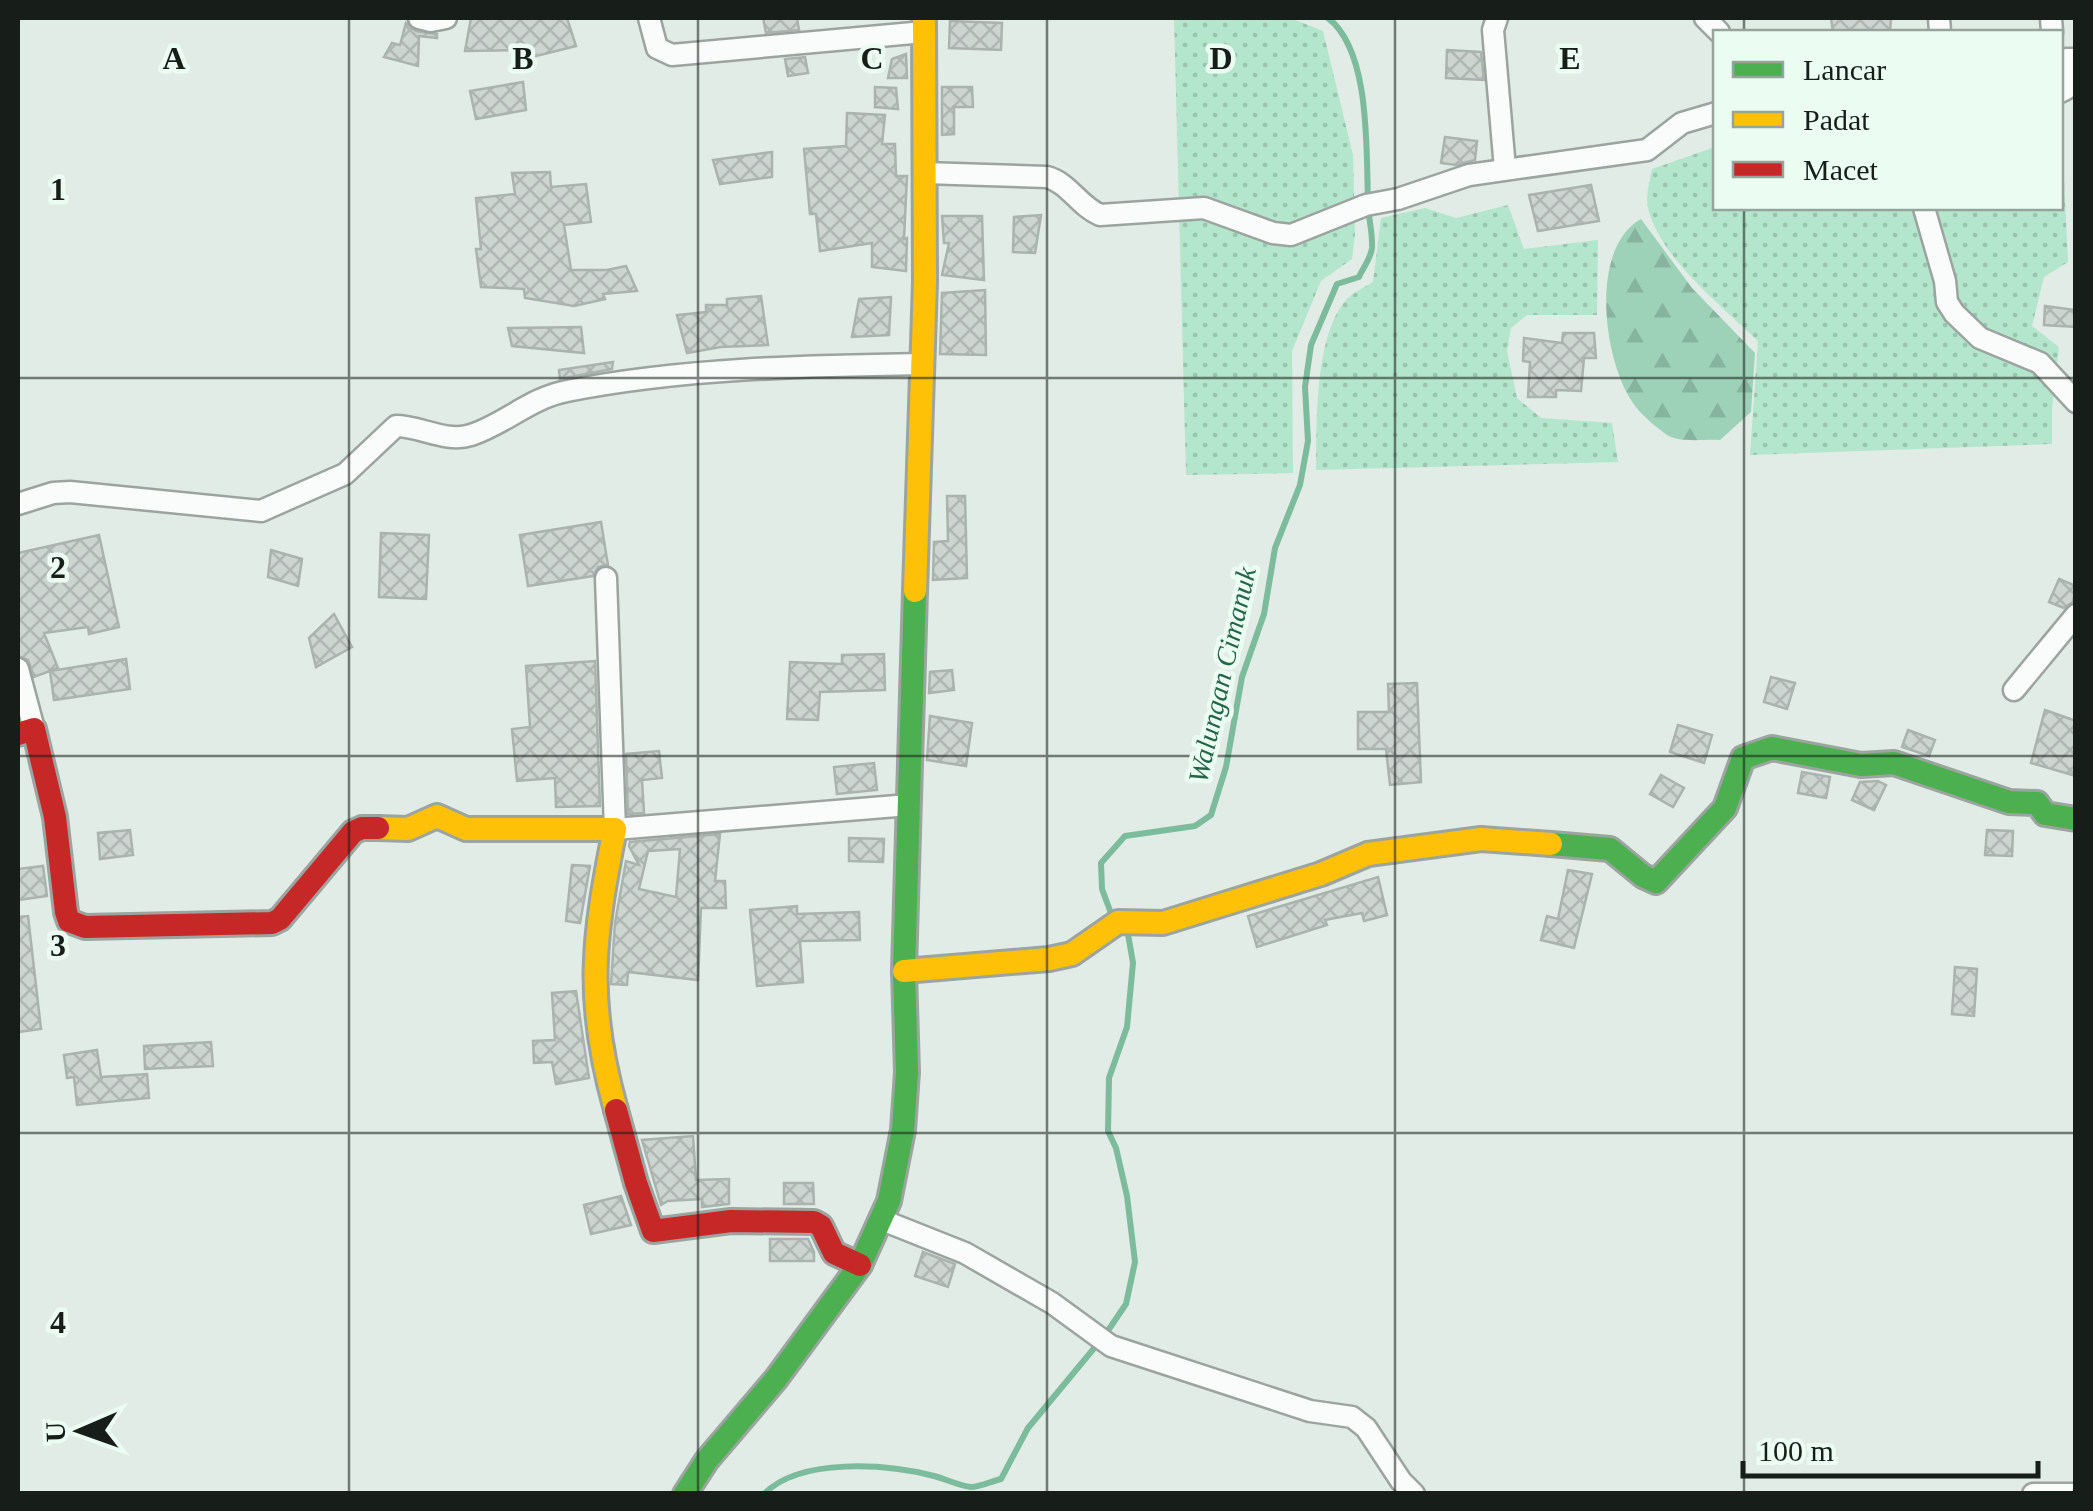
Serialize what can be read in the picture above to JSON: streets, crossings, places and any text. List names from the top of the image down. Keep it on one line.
{"water":["Walungan Cimanuk"],"legend":["Lancar","Padat","Macet"],"scale_bar":"100 m","north":"left","grid":{"columns":["A","B","C","D","E"],"rows":["1","2","3","4"]}}
